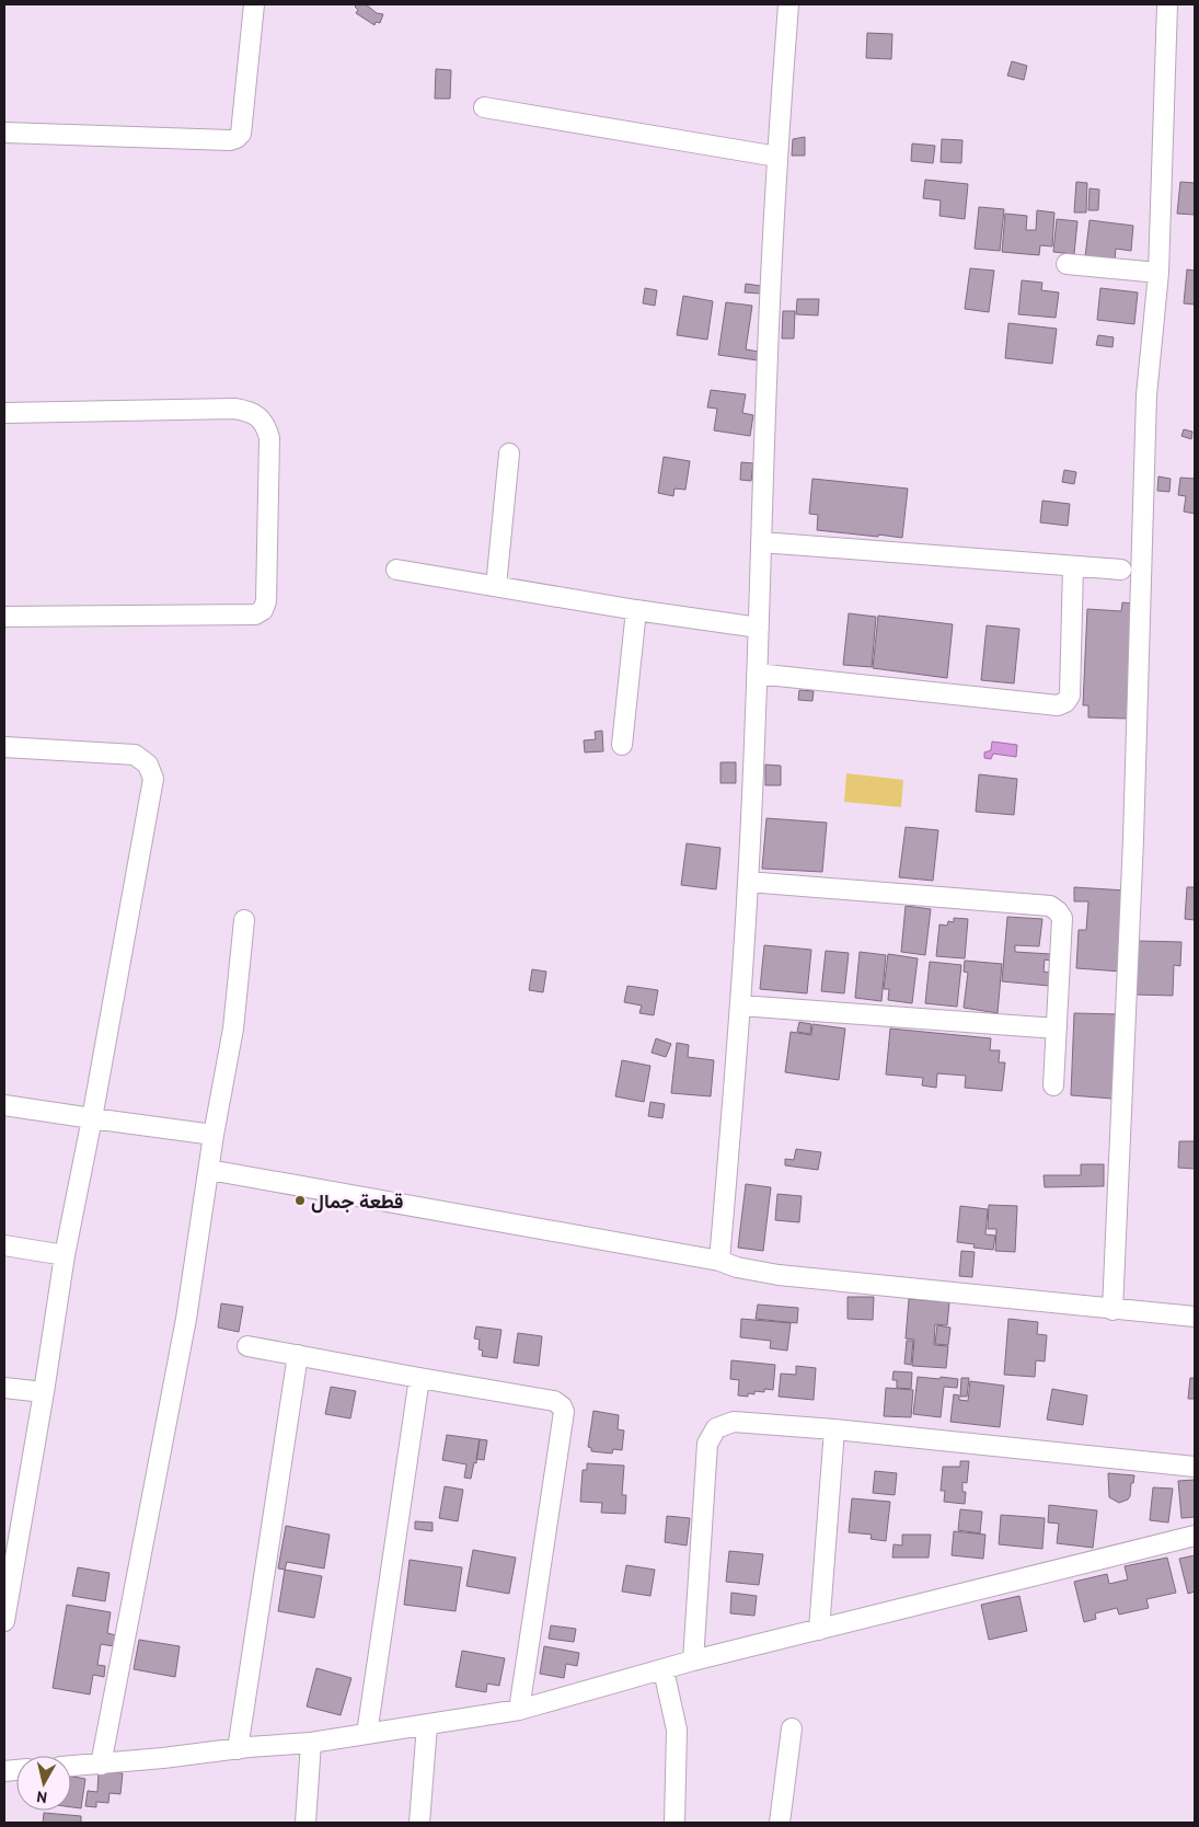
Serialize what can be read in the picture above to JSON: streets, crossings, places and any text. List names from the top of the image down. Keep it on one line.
{"places":["قطعة جمال"],"north":"bottom"}
